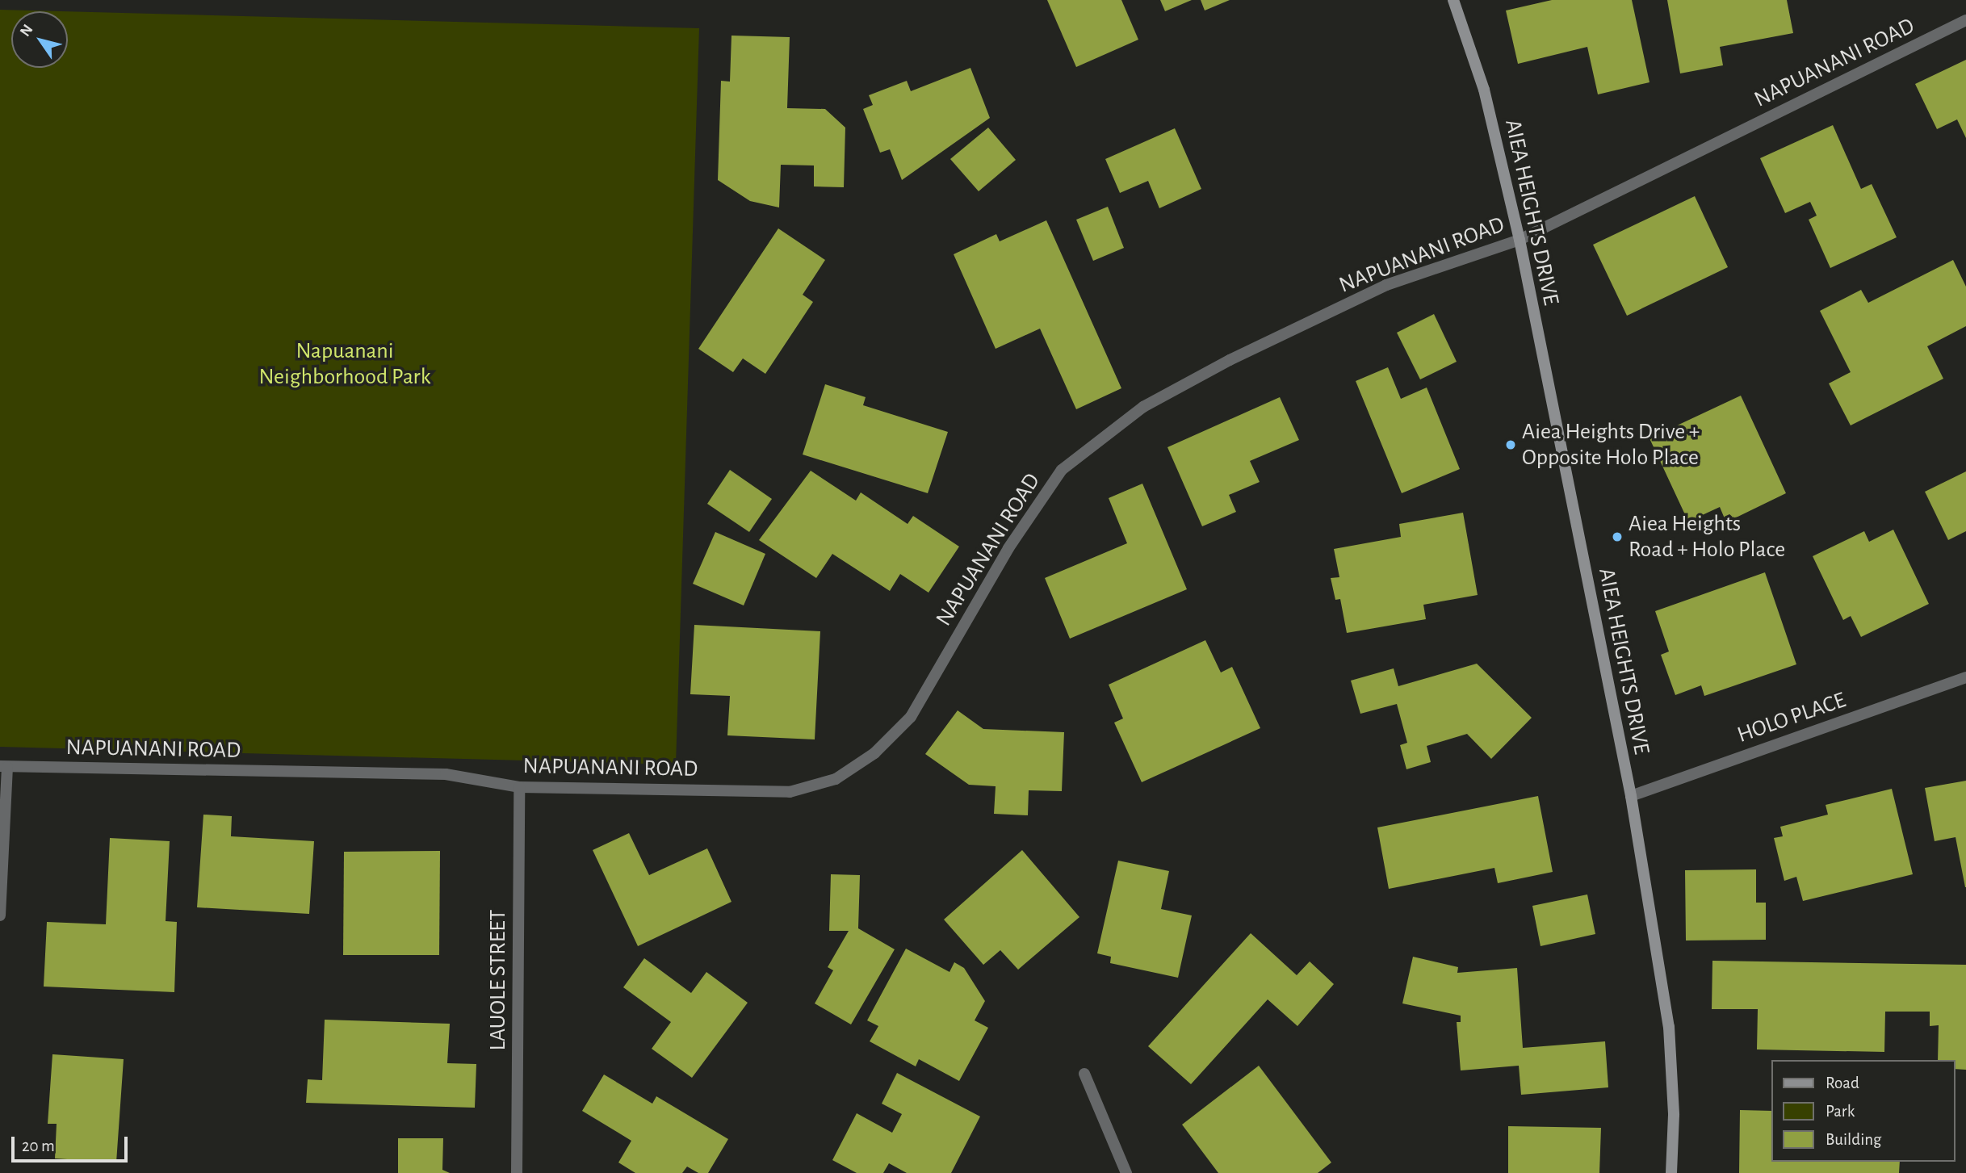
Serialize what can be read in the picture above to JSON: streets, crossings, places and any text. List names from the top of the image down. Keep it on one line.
{"streets":{"street":["NAPUANANI ROAD","AIEA HEIGHTS DRIVE","HOLO PLACE","LAUOLE STREET"]},"crossings":[["NAPUANANI ROAD","AIEA HEIGHTS DRIVE"],["NAPUANANI ROAD","LAUOLE STREET"],["AIEA HEIGHTS DRIVE","HOLO PLACE"]],"parks":["Napuanani Neighborhood Park"],"places":["Aiea Heights Drive + Opposite Holo Place","Aiea Heights Road + Holo Place"],"legend":["Road","Park","Building"],"scale_bar":"20 m","north":"top left"}
